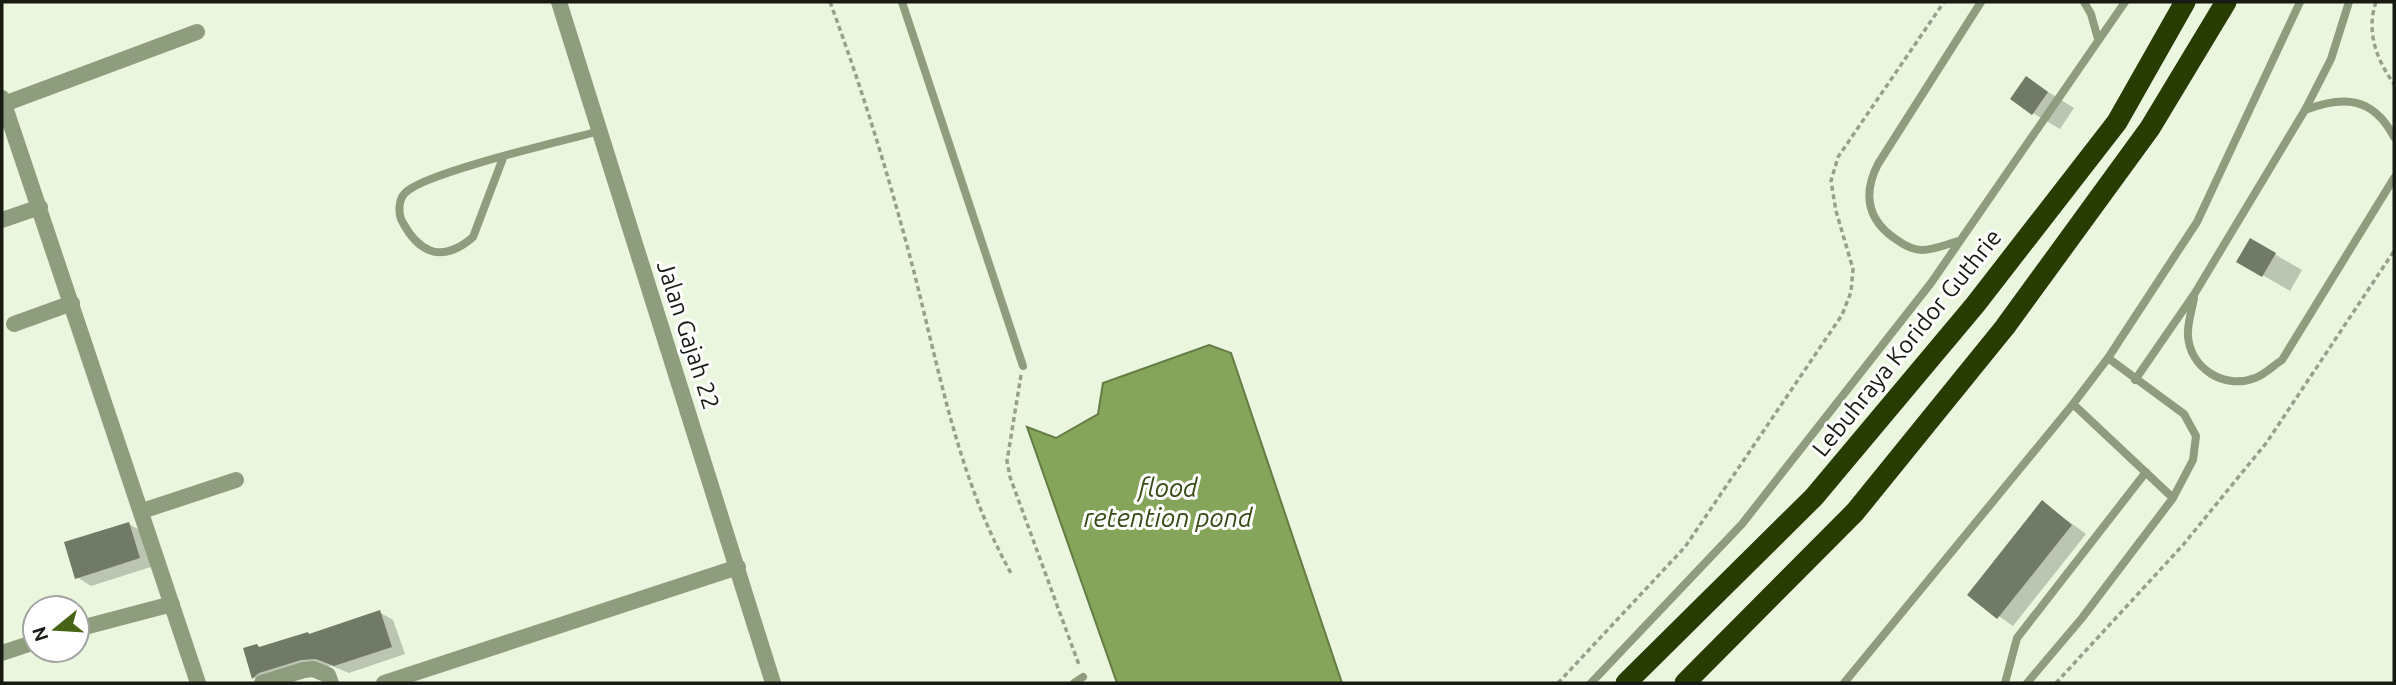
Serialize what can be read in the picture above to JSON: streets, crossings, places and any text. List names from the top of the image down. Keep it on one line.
{"streets":{"highway":["Lebuhraya Koridor Guthrie"],"street":["Jalan Gajah 22"]},"water":["flood retention pond"],"north":"left"}
